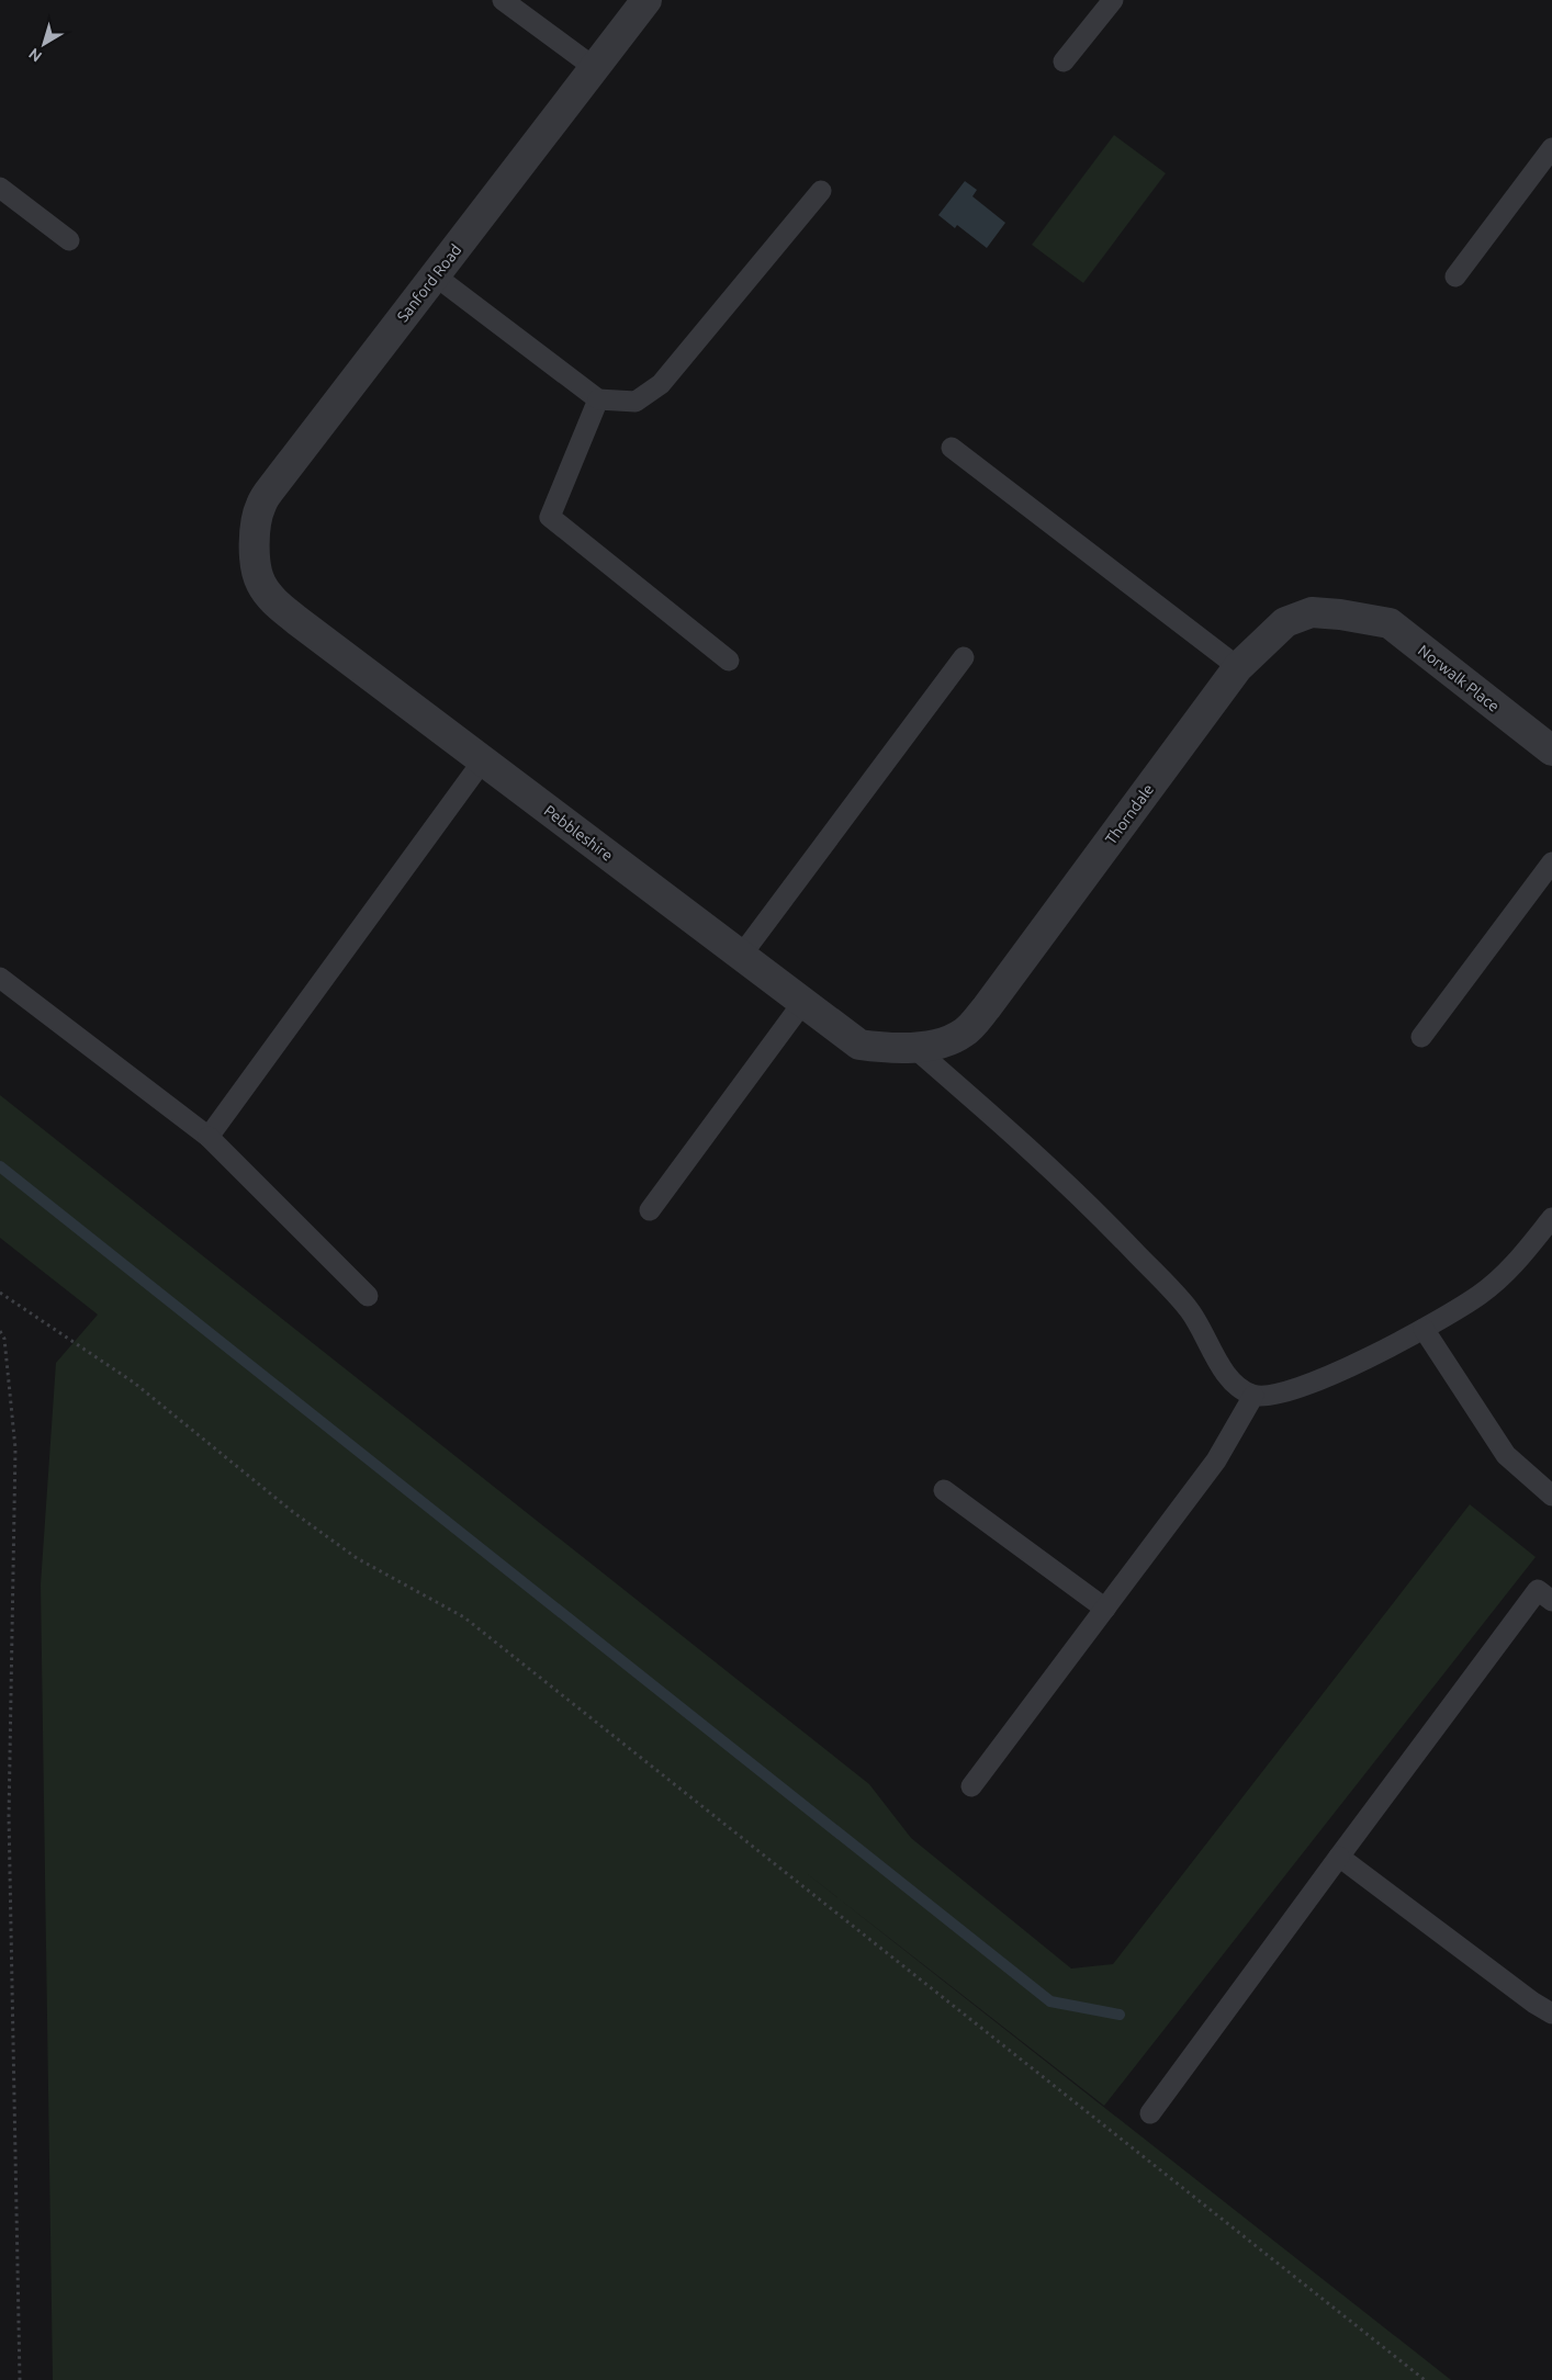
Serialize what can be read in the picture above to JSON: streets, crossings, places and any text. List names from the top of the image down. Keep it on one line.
{"streets":{"street":["Sanford Road","Norwalk Place","Thorndale","Pebbleshire"]},"crossings":[["Sanford Road","Pebbleshire"],["Norwalk Place","Thorndale"],["Thorndale","Pebbleshire"]],"north":"bottom left"}
